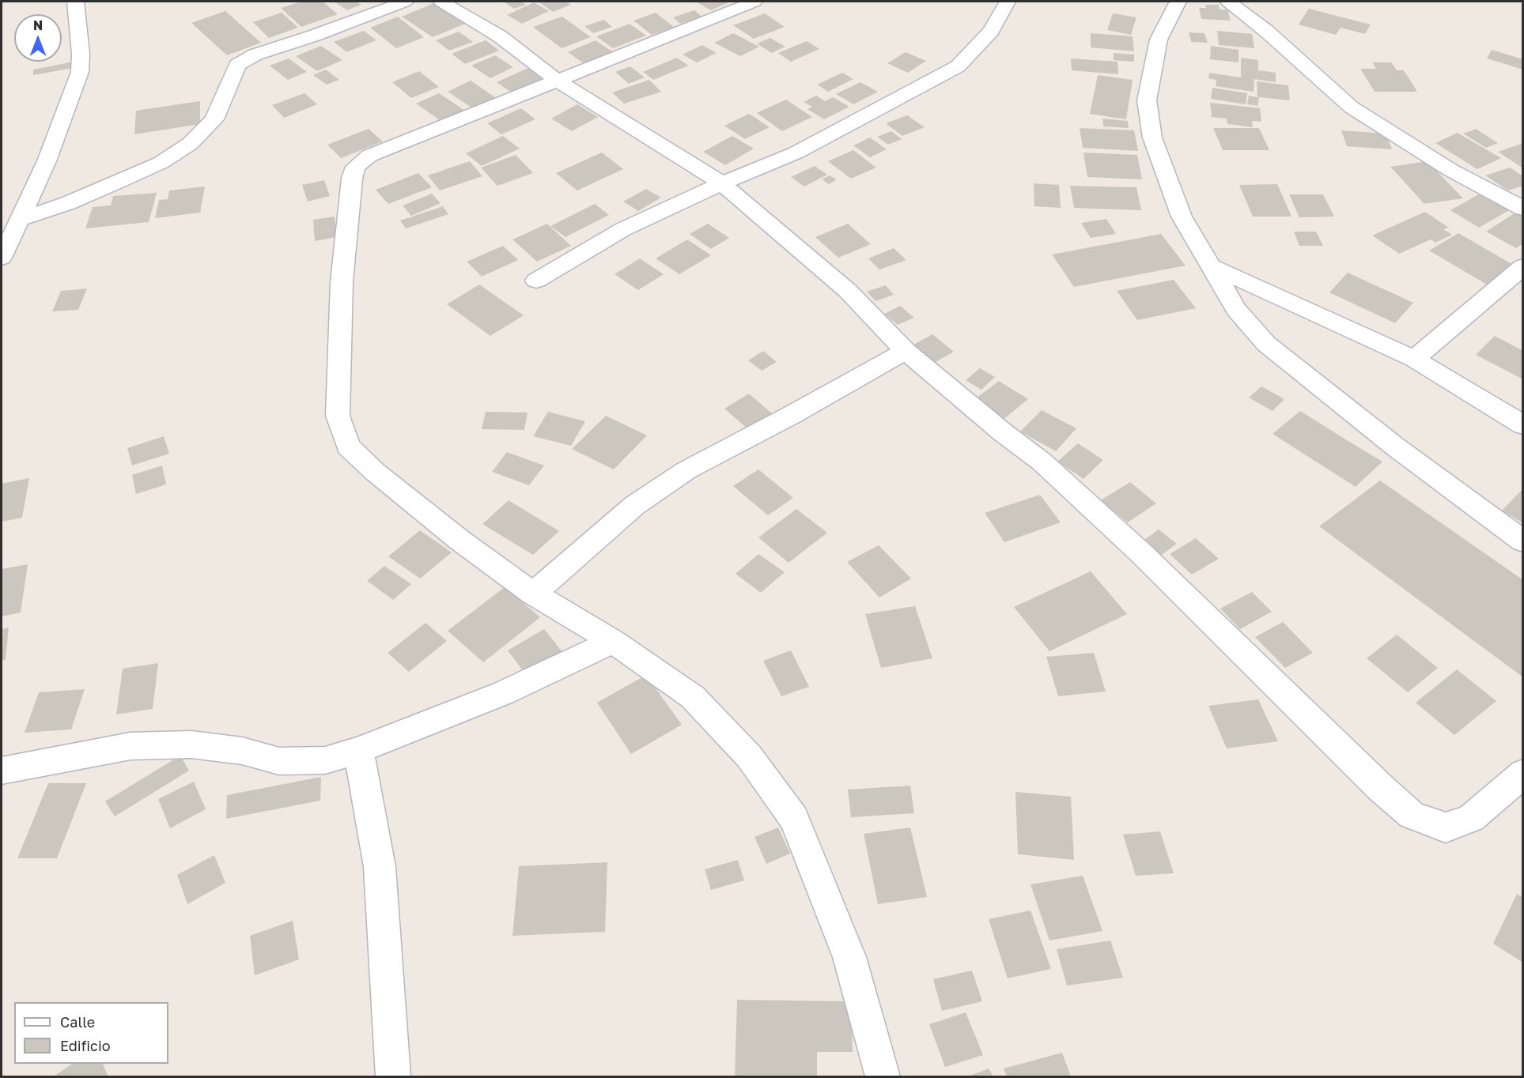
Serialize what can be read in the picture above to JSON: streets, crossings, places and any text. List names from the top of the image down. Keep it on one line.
{"legend":["Calle","Edificio"],"north":"top"}
